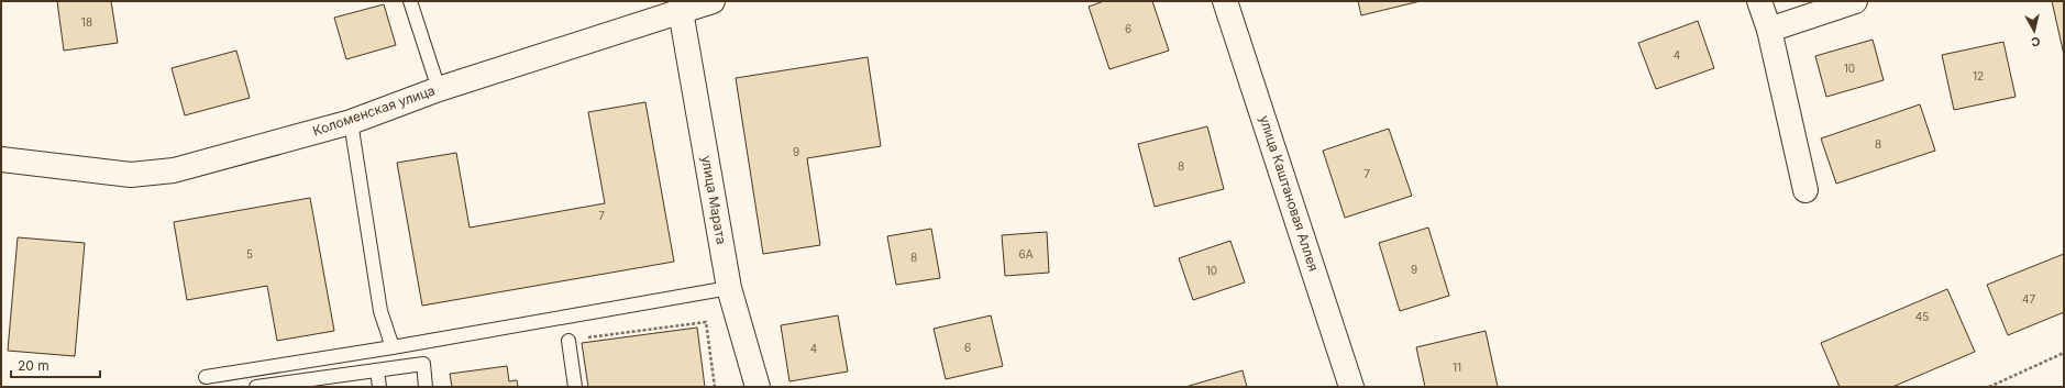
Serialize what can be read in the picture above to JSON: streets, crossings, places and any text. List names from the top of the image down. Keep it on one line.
{"streets":{"street":["Коломенская улица","улица Каштановая Аллея","улица Марата"]},"crossings":[["Коломенская улица","улица Марата"]],"house_numbers":["18","6","4","10","12","8","9","8","7","7","5","6А","8","9","10","47","45","6","4","11"],"scale_bar":"20 m","north":"bottom"}
